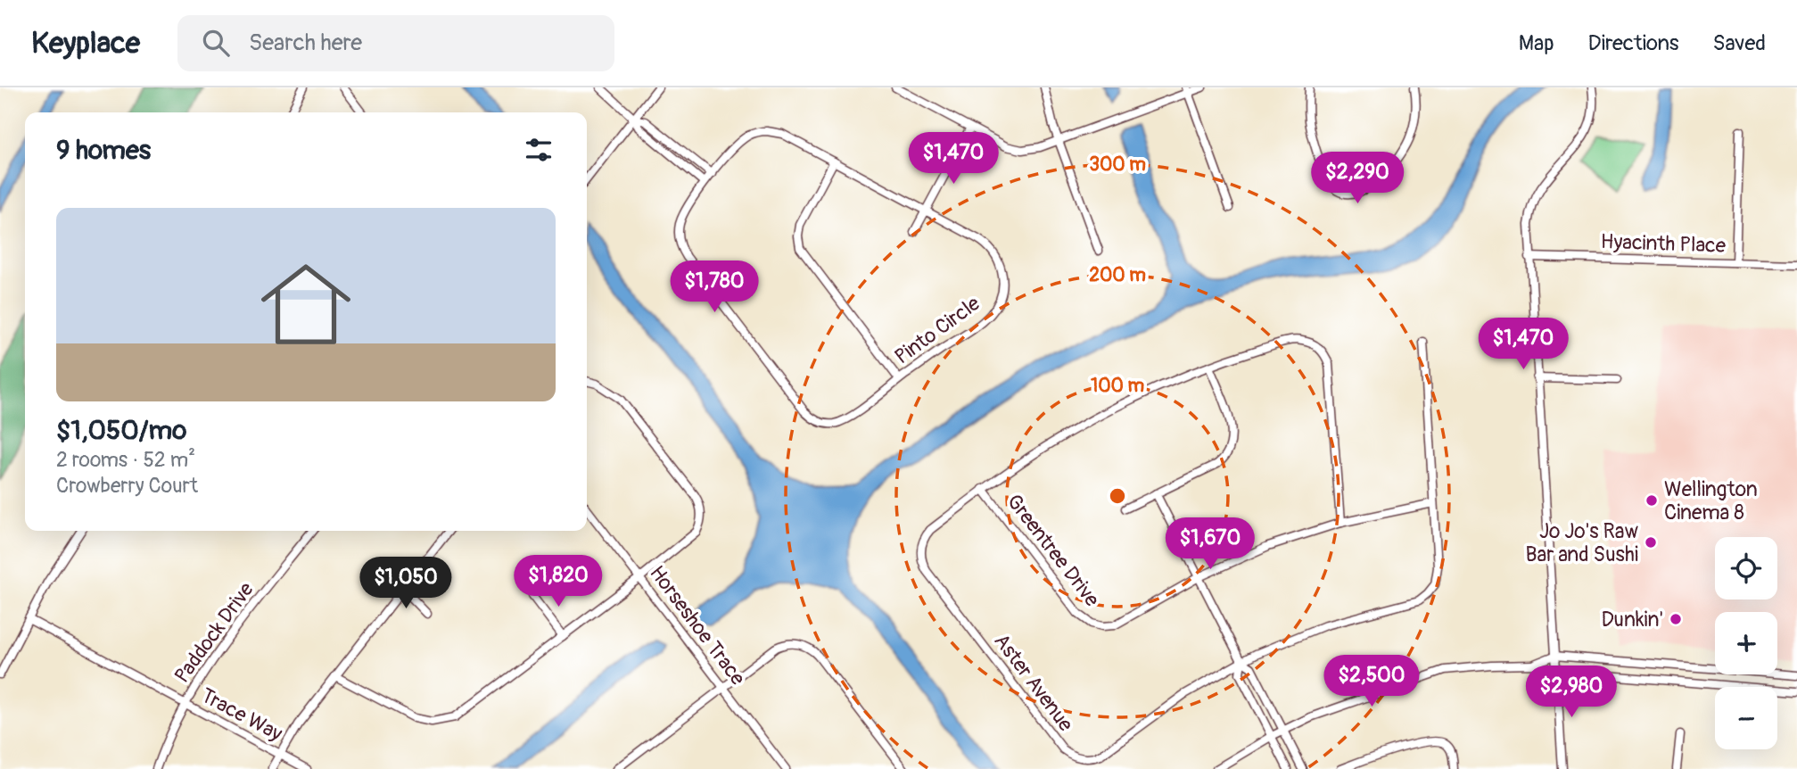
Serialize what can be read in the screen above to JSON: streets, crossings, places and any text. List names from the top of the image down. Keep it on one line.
{"streets":{"street":["Hyacinth Place","Pinto Circle","Greentree Drive","Horseshoe Trace","Paddock Drive","Aster Avenue","Trace Way"]},"crossings":[["Greentree Drive","Aster Avenue"],["Paddock Drive","Trace Way"]],"places":["Wellington Cinema 8","Jo Jo's Raw Bar and Sushi","Dunkin'"],"page":{"header":"Keyplace","search":"Search here","nav":["Map","Directions","Saved"],"heading":"9 homes","price":["$1,470","$2,290","$1,780","$1,470","$1,670","$1,820","$1,050","$2,500","$2,980"],"list":[{"name":"$1,050/mo","note":"2 rooms · 52 m² · Crowberry Court"}],"map_buttons":["+","−"]},"rings":["300 m","200 m","100 m"]}
